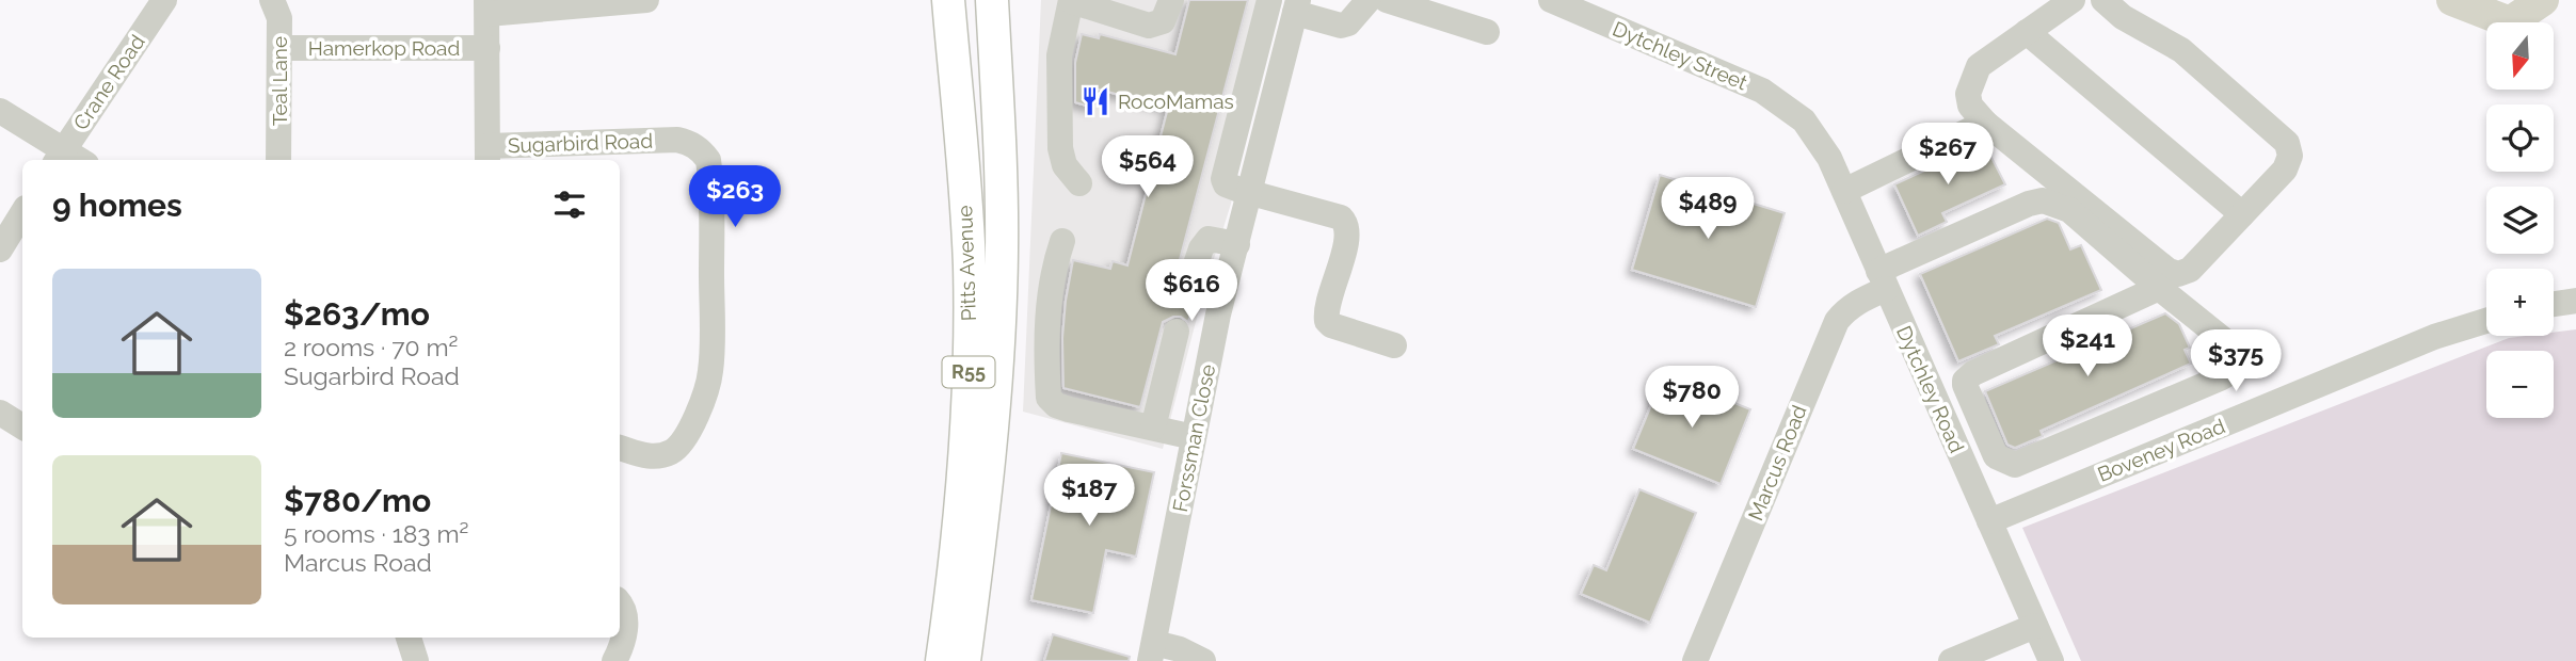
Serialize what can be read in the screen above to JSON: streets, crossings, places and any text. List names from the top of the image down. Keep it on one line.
{"streets":{"main road":["Pitts Avenue","R55"],"street":["Hamerkop Road","Dytchley Street","Teal Lane","Crane Road","Sugarbird Road","Dytchley Road","Forssman Close","Boveney Road","Marcus Road"]},"crossings":[["Hamerkop Road","Teal Lane"],["Dytchley Street","Dytchley Road"],["Dytchley Road","Boveney Road"],["Dytchley Road","Marcus Road"]],"places":{"restaurant":["RocoMamas"]},"north":"bottom","page":{"map_buttons":["+","−"],"price":["$267","$564","$263","$489","$616","$241","$375","$780","$187"],"heading":"9 homes","list":[{"name":"$263/mo","note":"2 rooms · 70 m² · Sugarbird Road"},{"name":"$780/mo","note":"5 rooms · 183 m² · Marcus Road"}]}}
